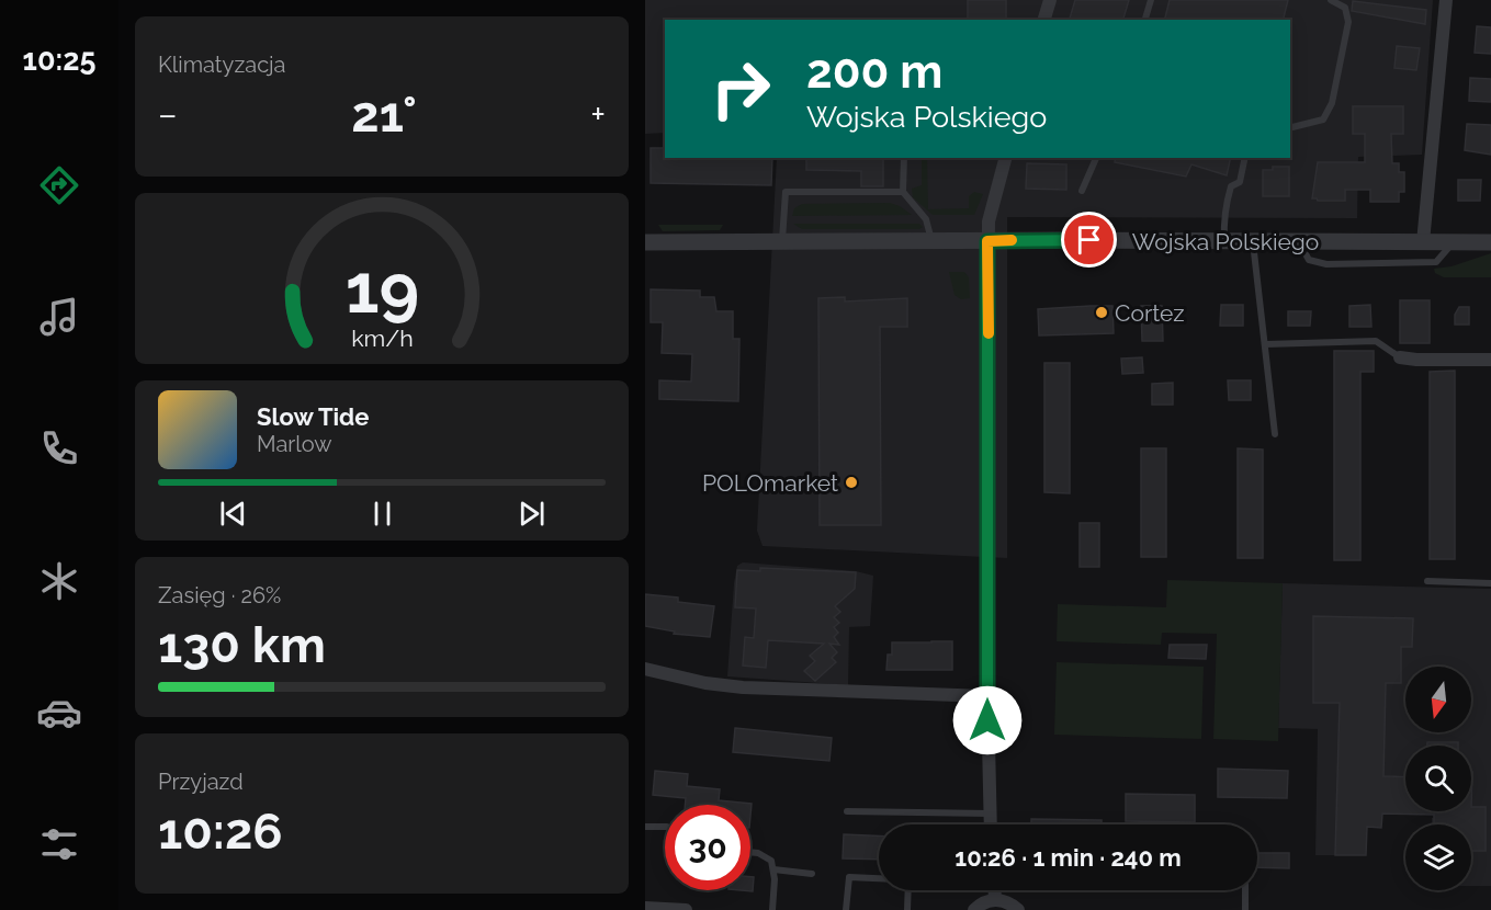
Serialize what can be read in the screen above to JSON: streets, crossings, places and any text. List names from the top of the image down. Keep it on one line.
{"streets":{"street":["Wojska Polskiego"]},"places":["Cortez","POLOmarket"],"north":"bottom","page":{"tabs":"10:25","tile":["Klimatyzacja",["Zasięg · 26%","130 km"],["Przyjazd","10:26"]],"turn":["200 m","Wojska Polskiego"],"heat":["−","21°","+"],"song":["Slow Tide","Marlow"],"limit":"30","trip":"10:26 · 1 min · 240 m","gauge":["19","km/h"]}}
